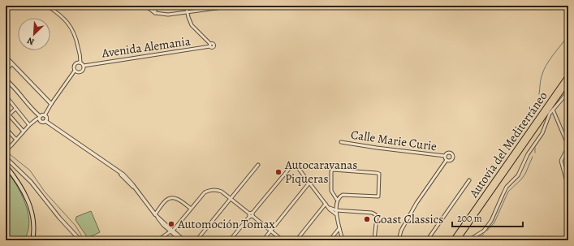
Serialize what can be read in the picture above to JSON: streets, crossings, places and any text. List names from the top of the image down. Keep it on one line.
{"streets":{"highway":["Autovía del Mediterráneo"],"street":["Avenida Alemania","Calle Marie Curie"]},"places":["Autocaravanas Piqueras","Coast Classics","Automoción Tomax"],"scale_bar":"200 m","north":"bottom left"}
